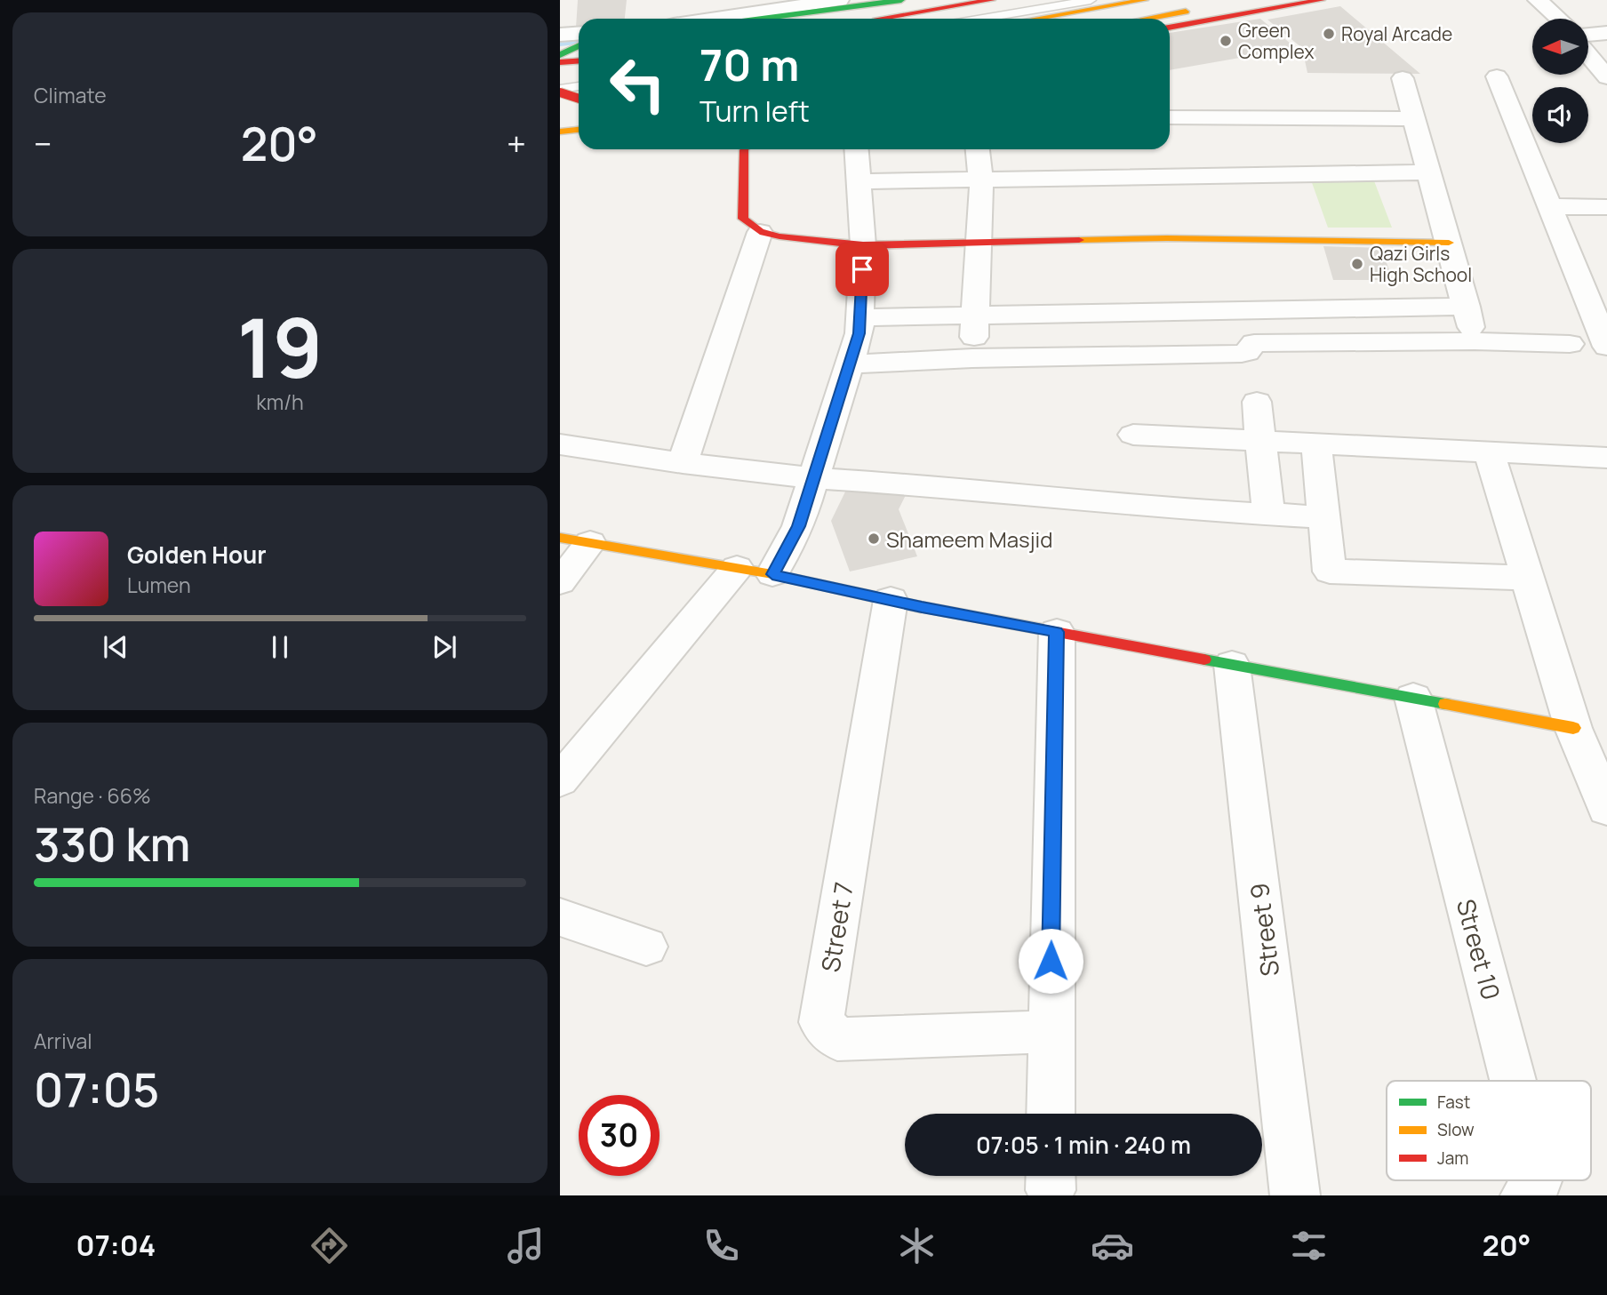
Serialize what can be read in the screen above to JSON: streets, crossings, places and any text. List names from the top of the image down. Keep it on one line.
{"streets":{"street":["Street 7","Street 9","Street 10"]},"places":["Royal Arcade","Green Complex","Qazi Girls High School","Shameem Masjid"],"legend":["Fast","Slow","Jam"],"north":"left","page":{"tile":["Climate",["19","km/h"],["Range · 66%","330 km"],["Arrival","07:05"]],"turn":["70 m","Turn left"],"heat":["−","20°","+"],"song":["Golden Hour","Lumen"],"limit":"30","trip":"07:05 · 1 min · 240 m","tabs":["07:04","20°"]}}
